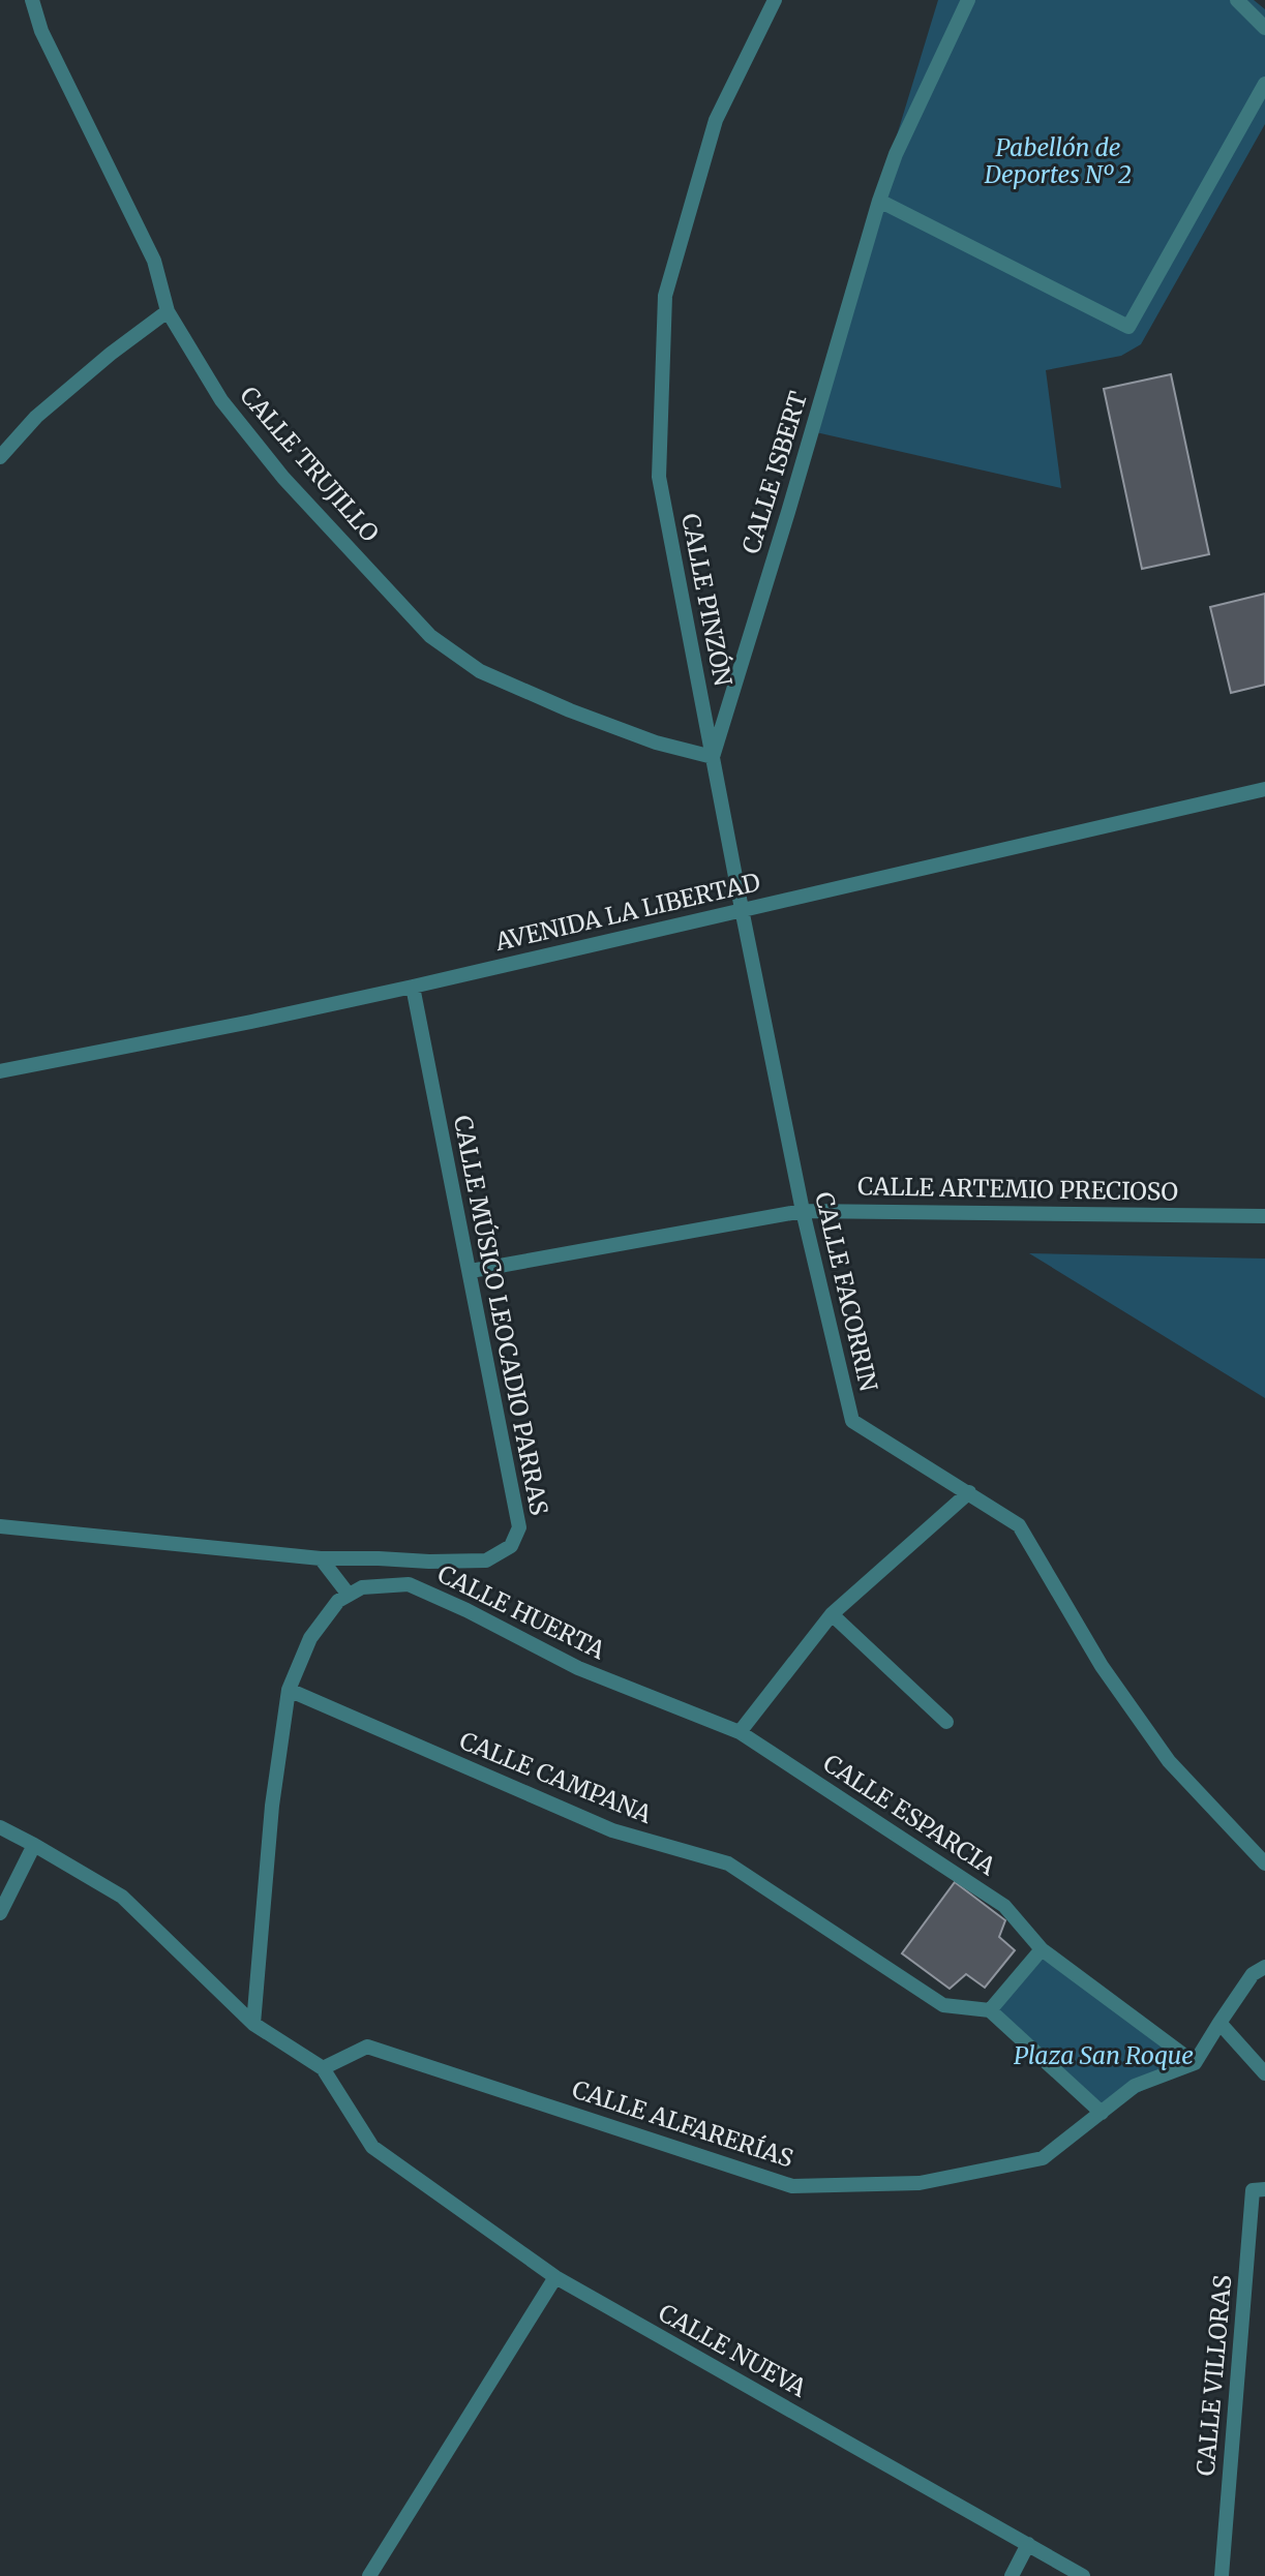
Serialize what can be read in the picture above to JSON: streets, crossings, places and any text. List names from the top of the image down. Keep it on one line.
{"streets":{"street":["CALLE TRUJILLO","CALLE ISBERT","CALLE PINZÓN","AVENIDA LA LIBERTAD","CALLE ARTEMIO PRECIOSO","CALLE FACORRIN","CALLE MÚSICO LEOCADIO PARRAS","CALLE HUERTA","CALLE CAMPANA","CALLE ESPARCIA","CALLE ALFARERÍAS","CALLE NUEVA","CALLE VILLORAS"]},"crossings":[["CALLE TRUJILLO","CALLE ISBERT"],["CALLE TRUJILLO","CALLE PINZÓN"],["CALLE ISBERT","CALLE PINZÓN"],["CALLE PINZÓN","AVENIDA LA LIBERTAD"],["CALLE PINZÓN","CALLE FACORRIN"],["AVENIDA LA LIBERTAD","CALLE FACORRIN"],["AVENIDA LA LIBERTAD","CALLE MÚSICO LEOCADIO PARRAS"],["CALLE ARTEMIO PRECIOSO","CALLE FACORRIN"],["CALLE ARTEMIO PRECIOSO","CALLE MÚSICO LEOCADIO PARRAS"],["CALLE HUERTA","CALLE ESPARCIA"],["CALLE ESPARCIA","CALLE ALFARERÍAS"],["CALLE ALFARERÍAS","CALLE NUEVA"]],"parks":["Pabellón de Deportes Nº 2","Plaza San Roque"]}
